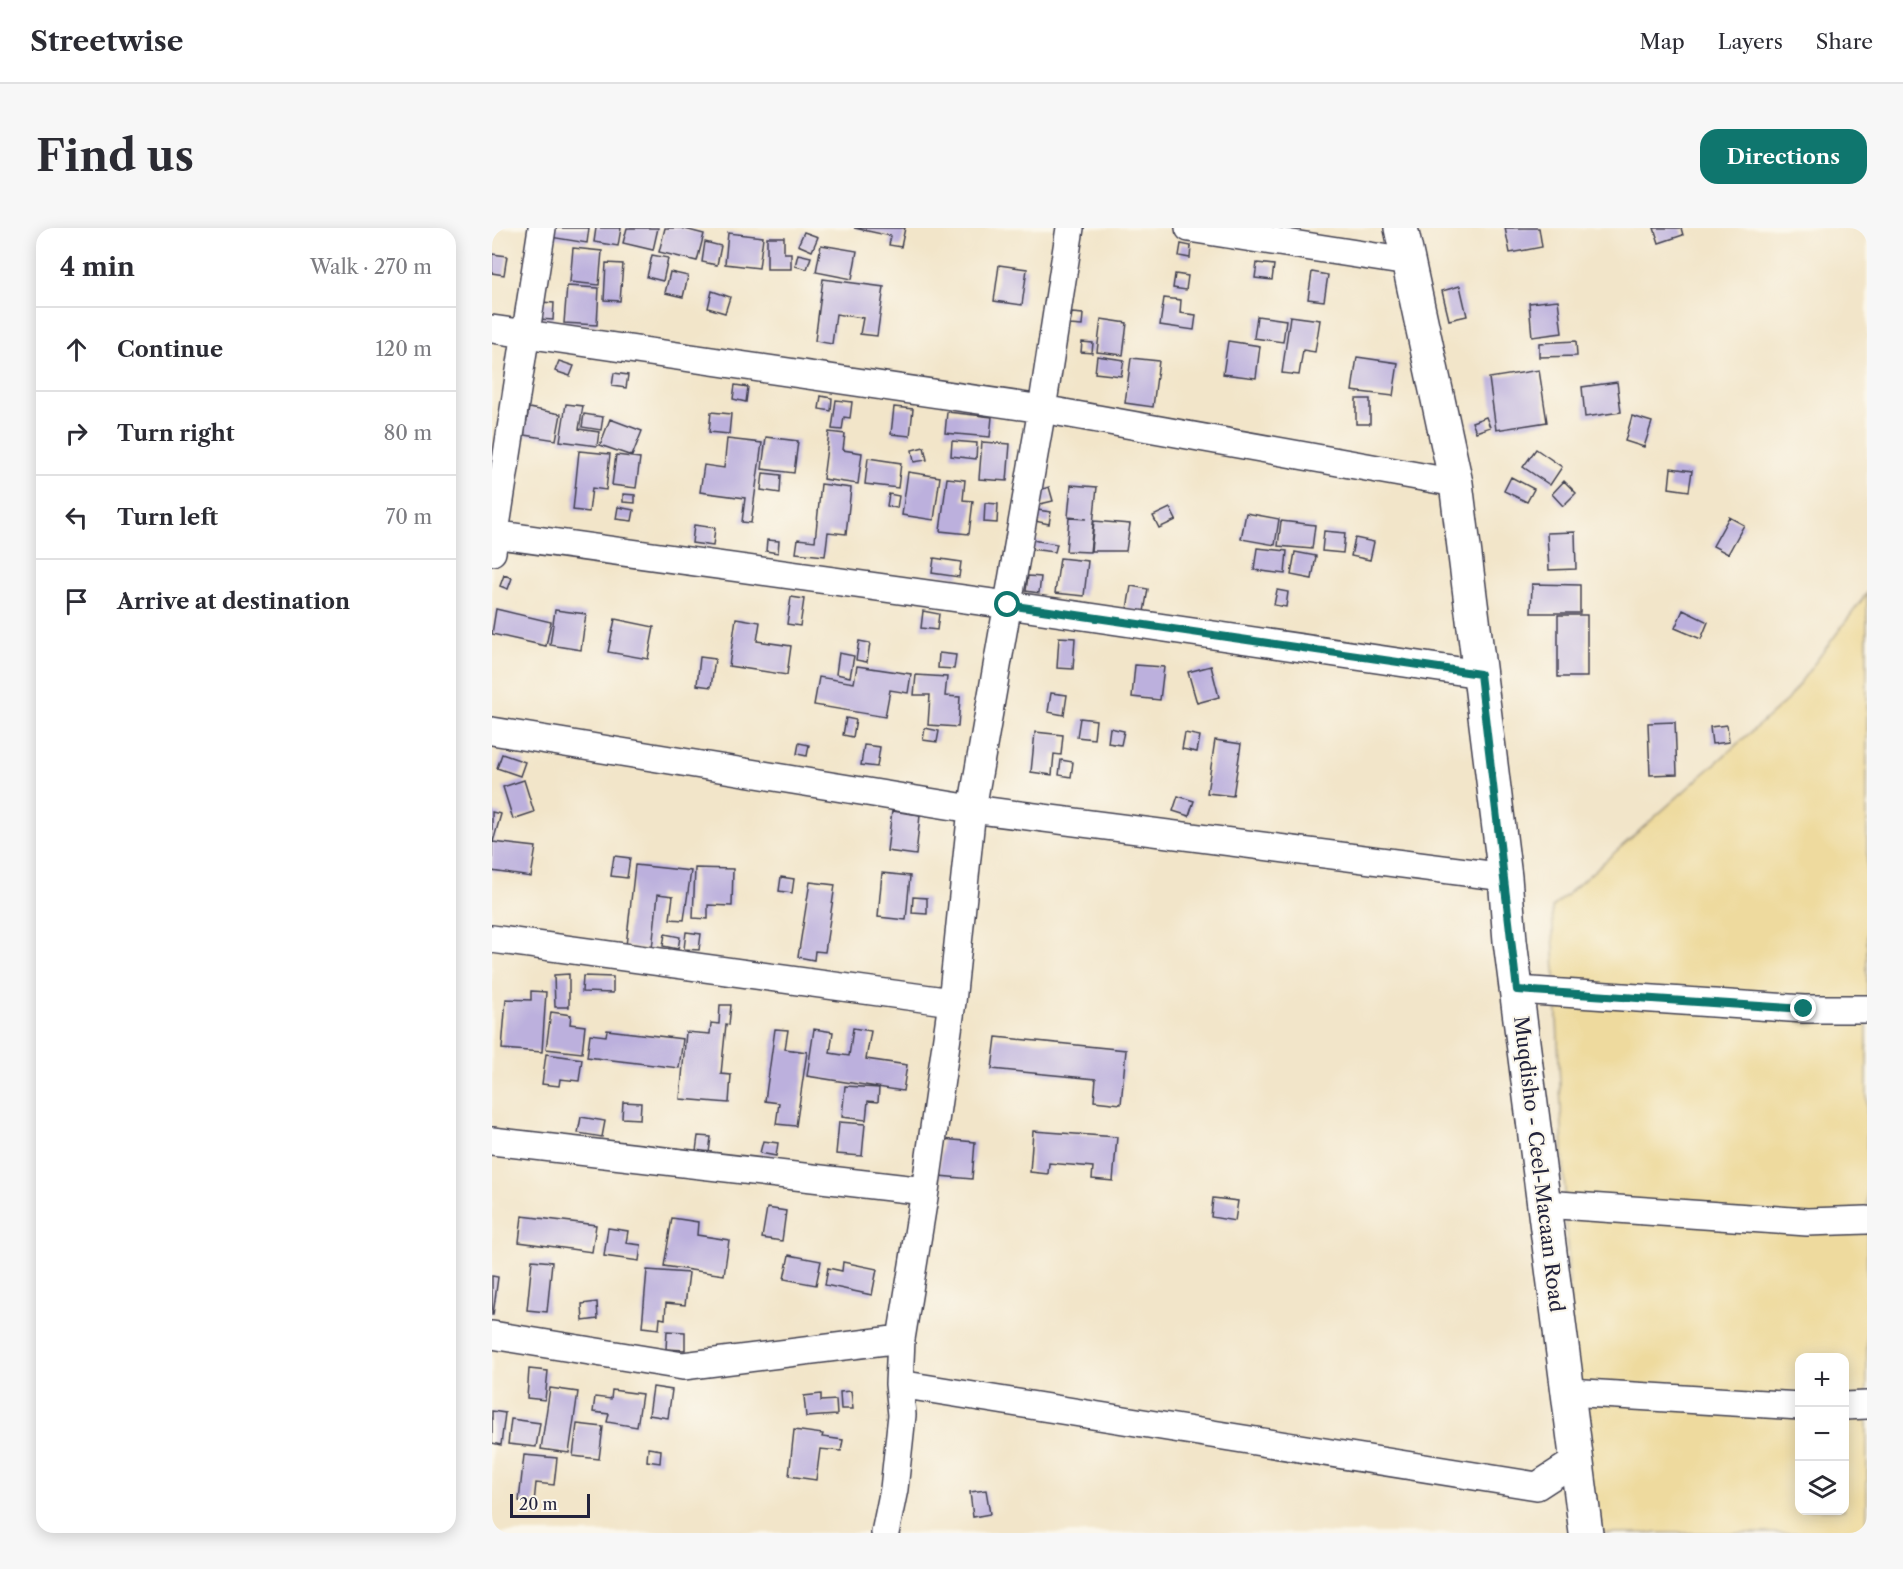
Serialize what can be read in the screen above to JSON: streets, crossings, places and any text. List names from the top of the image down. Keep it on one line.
{"streets":{"street":["Muqdisho - Ceel-Macaan Road"]},"scale_bar":"20 m","page":{"header":"Streetwise","nav":["Map","Layers","Share"],"buttons":"Directions","title":"Find us","heading":["4 min","Walk · 270 m"],"list":[["Continue","120 m"],["Turn right","80 m"],["Turn left","70 m"],"Arrive at destination"],"map_buttons":["+","−"],"scale":"20 m"}}
